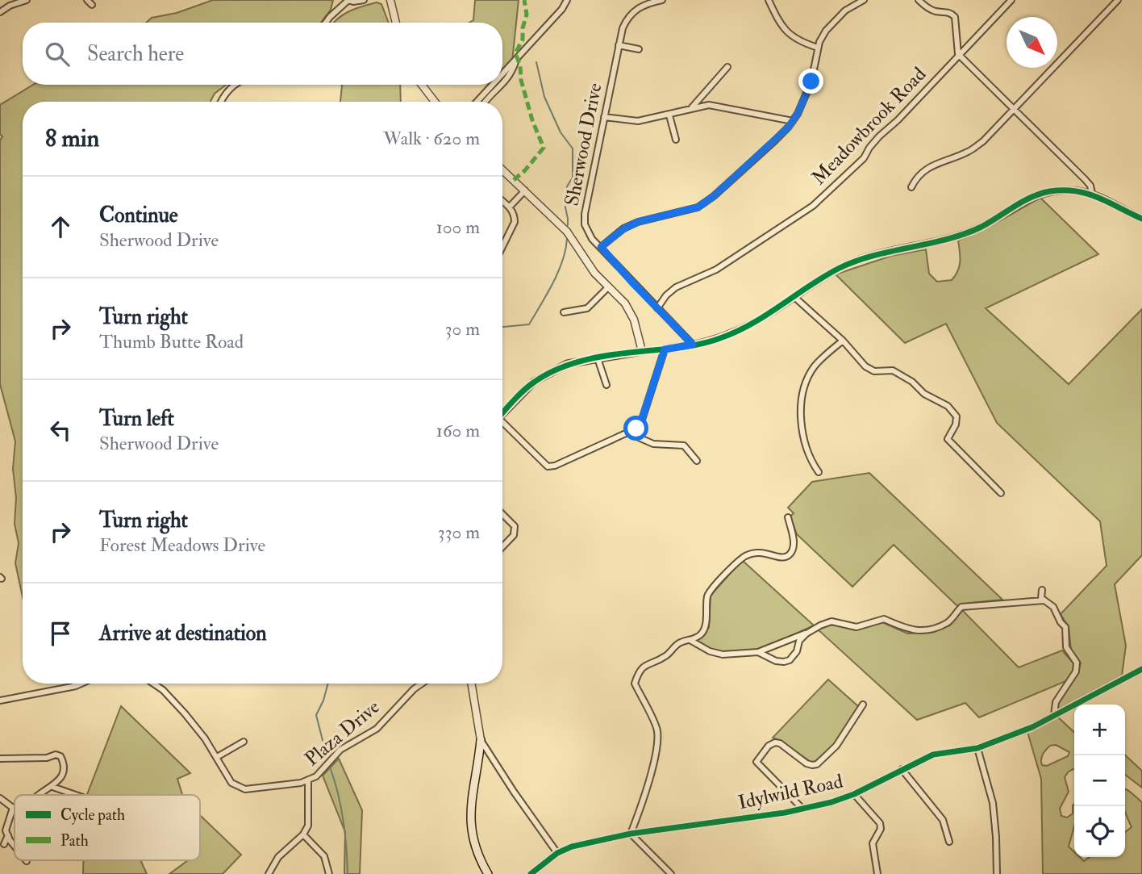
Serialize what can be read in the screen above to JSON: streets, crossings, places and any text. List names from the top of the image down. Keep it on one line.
{"streets":{"street":["Meadowbrook Road","Sherwood Drive","Plaza Drive","Idylwild Road"]},"crossings":[["Meadowbrook Road","Sherwood Drive"]],"legend":["Cycle path","Path"],"north":"bottom right","page":{"search":"Search here","heading":["8 min","Walk · 620 m"],"list":[["Continue","Sherwood Drive","100 m"],["Turn right","Thumb Butte Road","30 m"],["Turn left","Sherwood Drive","160 m"],["Turn right","Forest Meadows Drive","330 m"],"Arrive at destination"],"map_buttons":["+","−"]}}
